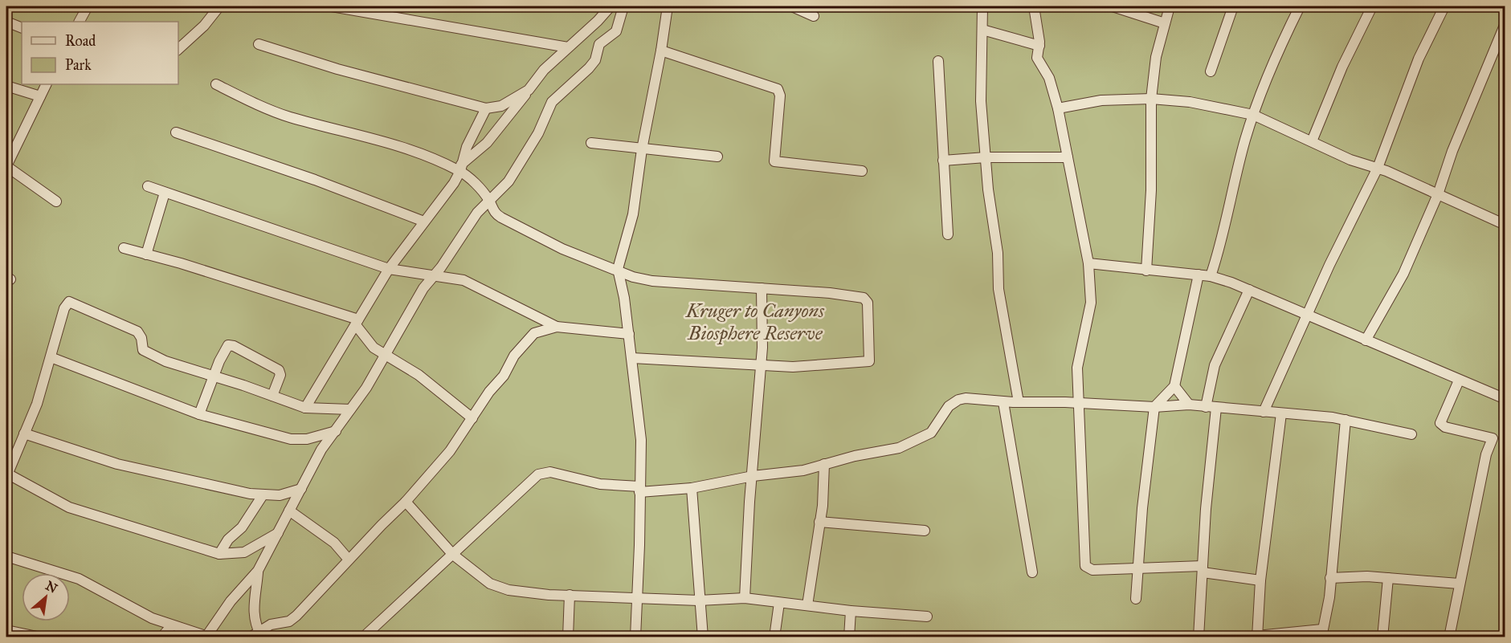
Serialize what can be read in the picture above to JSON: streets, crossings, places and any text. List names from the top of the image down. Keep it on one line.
{"parks":["Kruger to Canyons Biosphere Reserve"],"legend":["Road","Park"],"north":"top right"}
